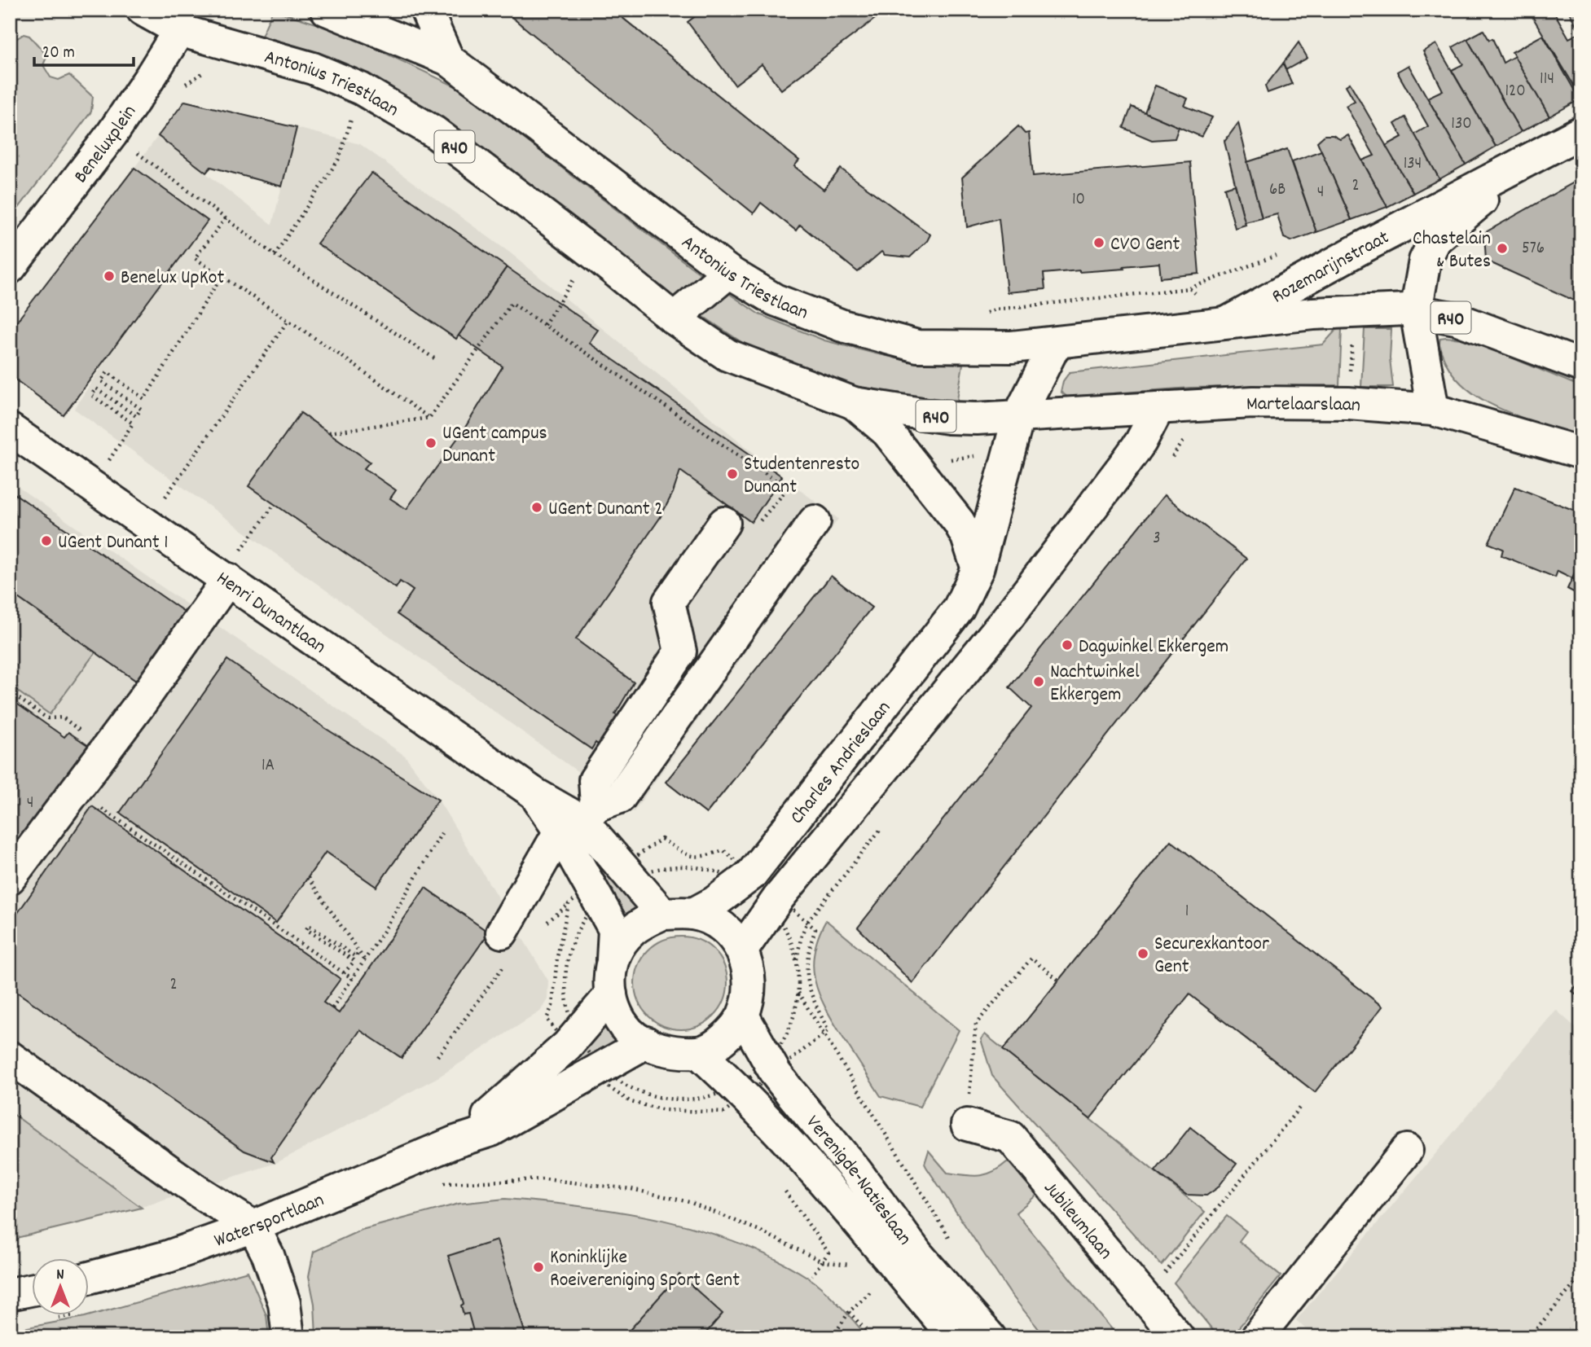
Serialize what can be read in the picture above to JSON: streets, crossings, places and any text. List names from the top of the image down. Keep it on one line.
{"streets":{"street":["Antonius Triestlaan","Beneluxplein","R40","Rozemarijnstraat","Martelaarslaan","Henri Dunantlaan","Charles Andrieslaan","Verenigde-Natieslaan","Watersportlaan","Jubileumlaan"]},"crossings":[["Antonius Triestlaan","Beneluxplein"],["Antonius Triestlaan","R40"],["Antonius Triestlaan","Rozemarijnstraat"],["Antonius Triestlaan","Martelaarslaan"],["Antonius Triestlaan","Charles Andrieslaan"],["R40","Rozemarijnstraat"],["Rozemarijnstraat","Martelaarslaan"],["Martelaarslaan","Charles Andrieslaan"],["Henri Dunantlaan","Charles Andrieslaan"],["Henri Dunantlaan","Verenigde-Natieslaan"],["Henri Dunantlaan","Watersportlaan"],["Charles Andrieslaan","Verenigde-Natieslaan"],["Charles Andrieslaan","Watersportlaan"],["Verenigde-Natieslaan","Watersportlaan"]],"places":["CVO Gent","Chastelain & Butes","Benelux UpKot","UGent campus Dunant","Studentenresto Dunant","UGent Dunant 2","UGent Dunant 1","Dagwinkel Ekkergem","Nachtwinkel Ekkergem","Securexkantoor Gent","Koninklijke Roeivereniging Sport Gent"],"house_numbers":["114","120","130","134","2","6B","4","10","576","3","1A","4","1","2"],"scale_bar":"20 m","north":"top"}
